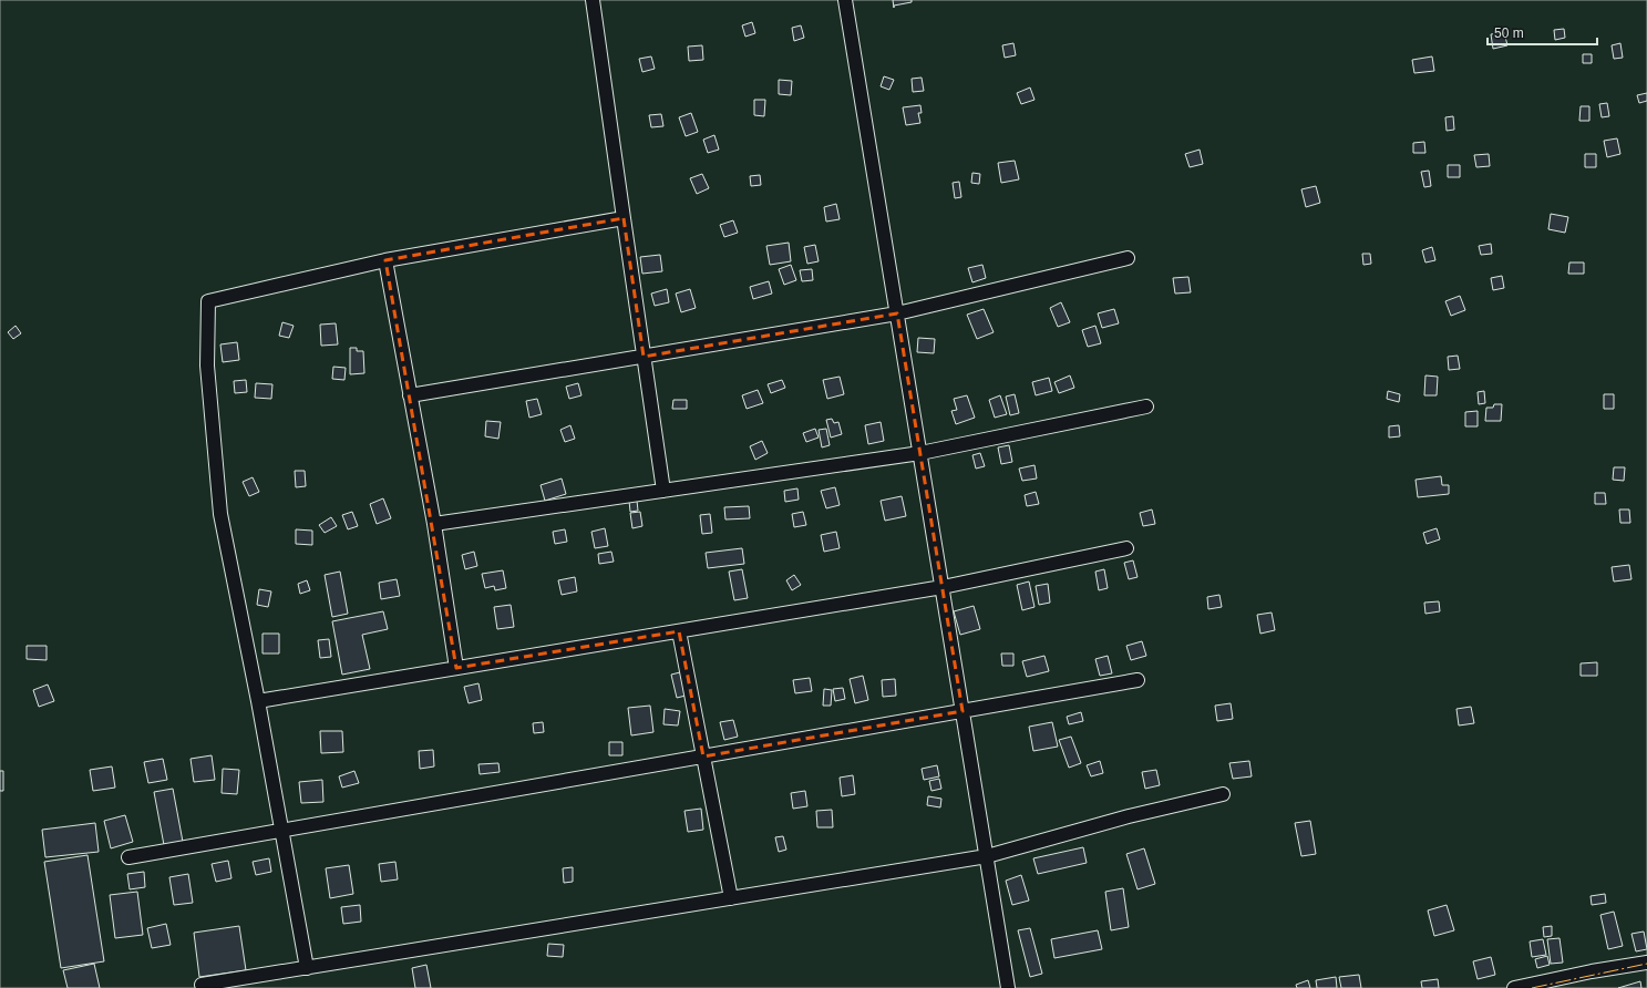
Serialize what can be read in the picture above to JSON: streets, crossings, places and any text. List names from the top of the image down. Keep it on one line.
{"scale_bar":"50 m"}
